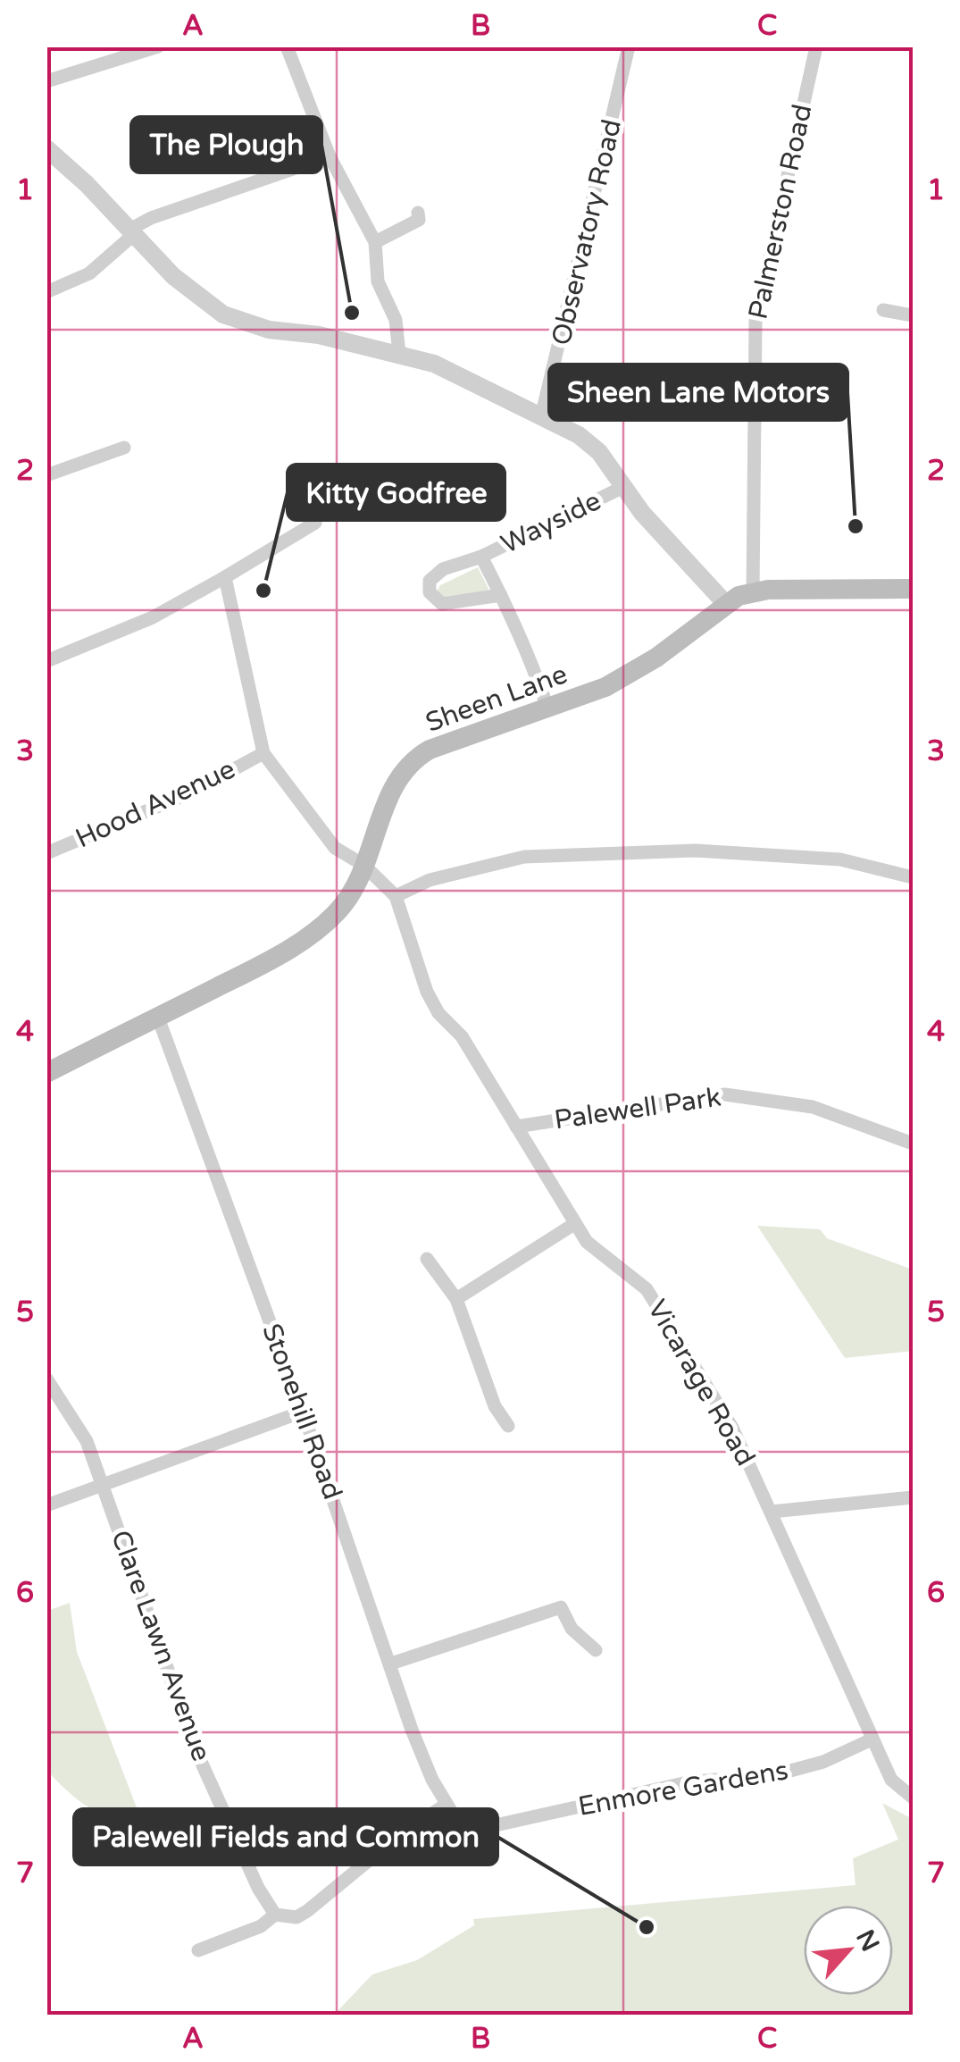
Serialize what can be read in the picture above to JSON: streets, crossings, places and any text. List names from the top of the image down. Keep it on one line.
{"streets":{"main road":["Sheen Lane"],"street":["Palmerston Road","Observatory Road","Wayside","Hood Avenue","Palewell Park","Vicarage Road","Stonehill Road","Clare Lawn Avenue","Enmore Gardens"]},"crossings":[["Palmerston Road","Sheen Lane"],["Wayside","Sheen Lane"],["Sheen Lane","Vicarage Road"],["Sheen Lane","Stonehill Road"],["Hood Avenue","Vicarage Road"],["Palewell Park","Vicarage Road"],["Vicarage Road","Enmore Gardens"],["Stonehill Road","Enmore Gardens"]],"places":["The Plough","Sheen Lane Motors","Kitty Godfree","Palewell Fields and Common"],"north":"top right","grid":{"columns":["A","B","C"],"rows":["1","2","3","4","5","6","7"]}}
